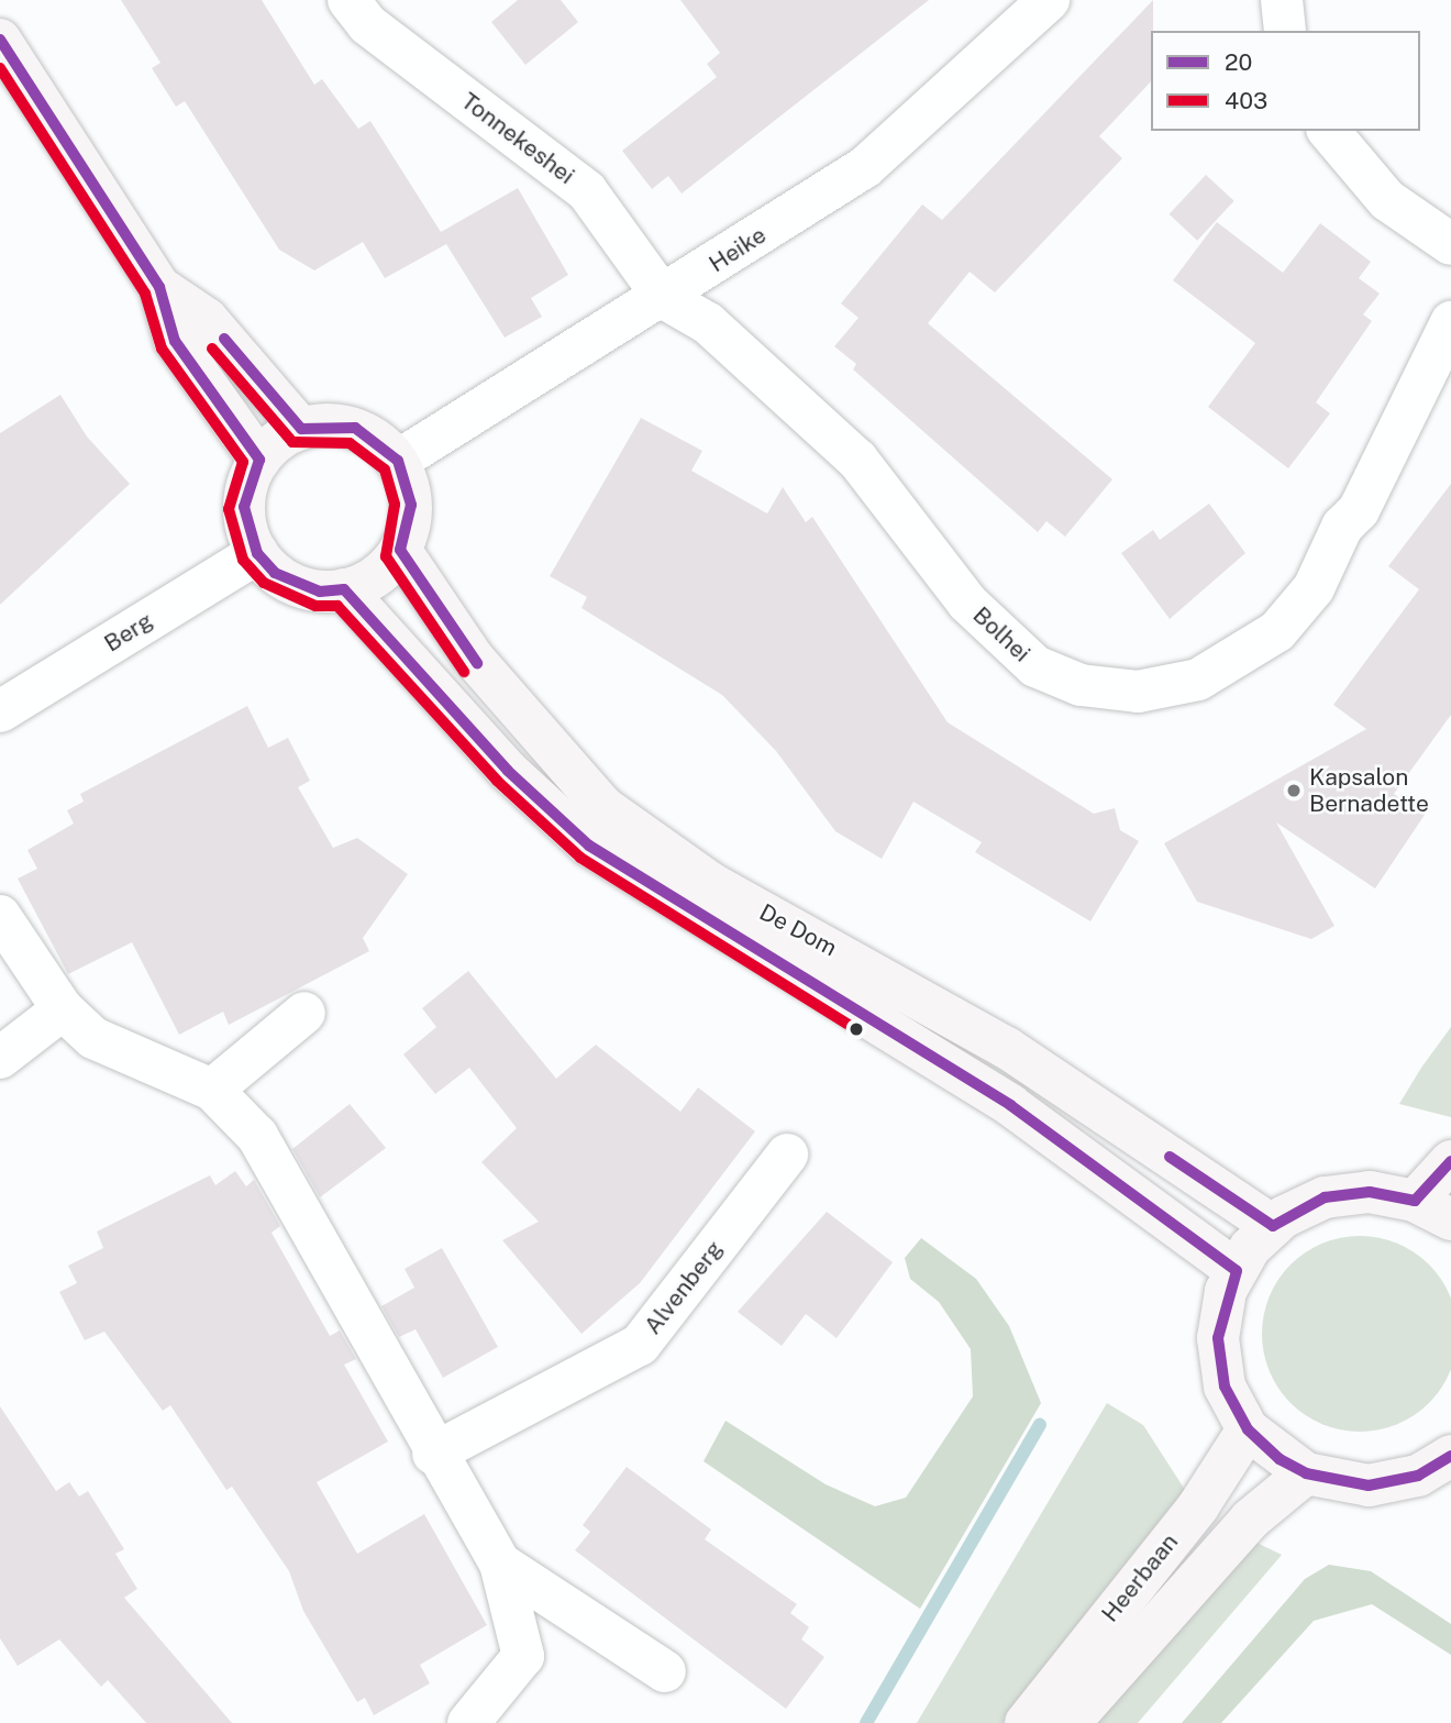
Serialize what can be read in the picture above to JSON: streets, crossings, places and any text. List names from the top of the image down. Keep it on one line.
{"streets":{"street":["Tonnekeshei","Heike","Berg","Bolhei","De Dom","Alvenberg","Heerbaan"]},"crossings":[["Tonnekeshei","Heike"],["Tonnekeshei","Bolhei"],["Heike","Berg"],["Heike","Bolhei"],["Heike","De Dom"],["Berg","De Dom"]],"places":["Kapsalon Bernadette"],"lines":["transit line 20","transit line 403"],"legend":["20","403"]}
